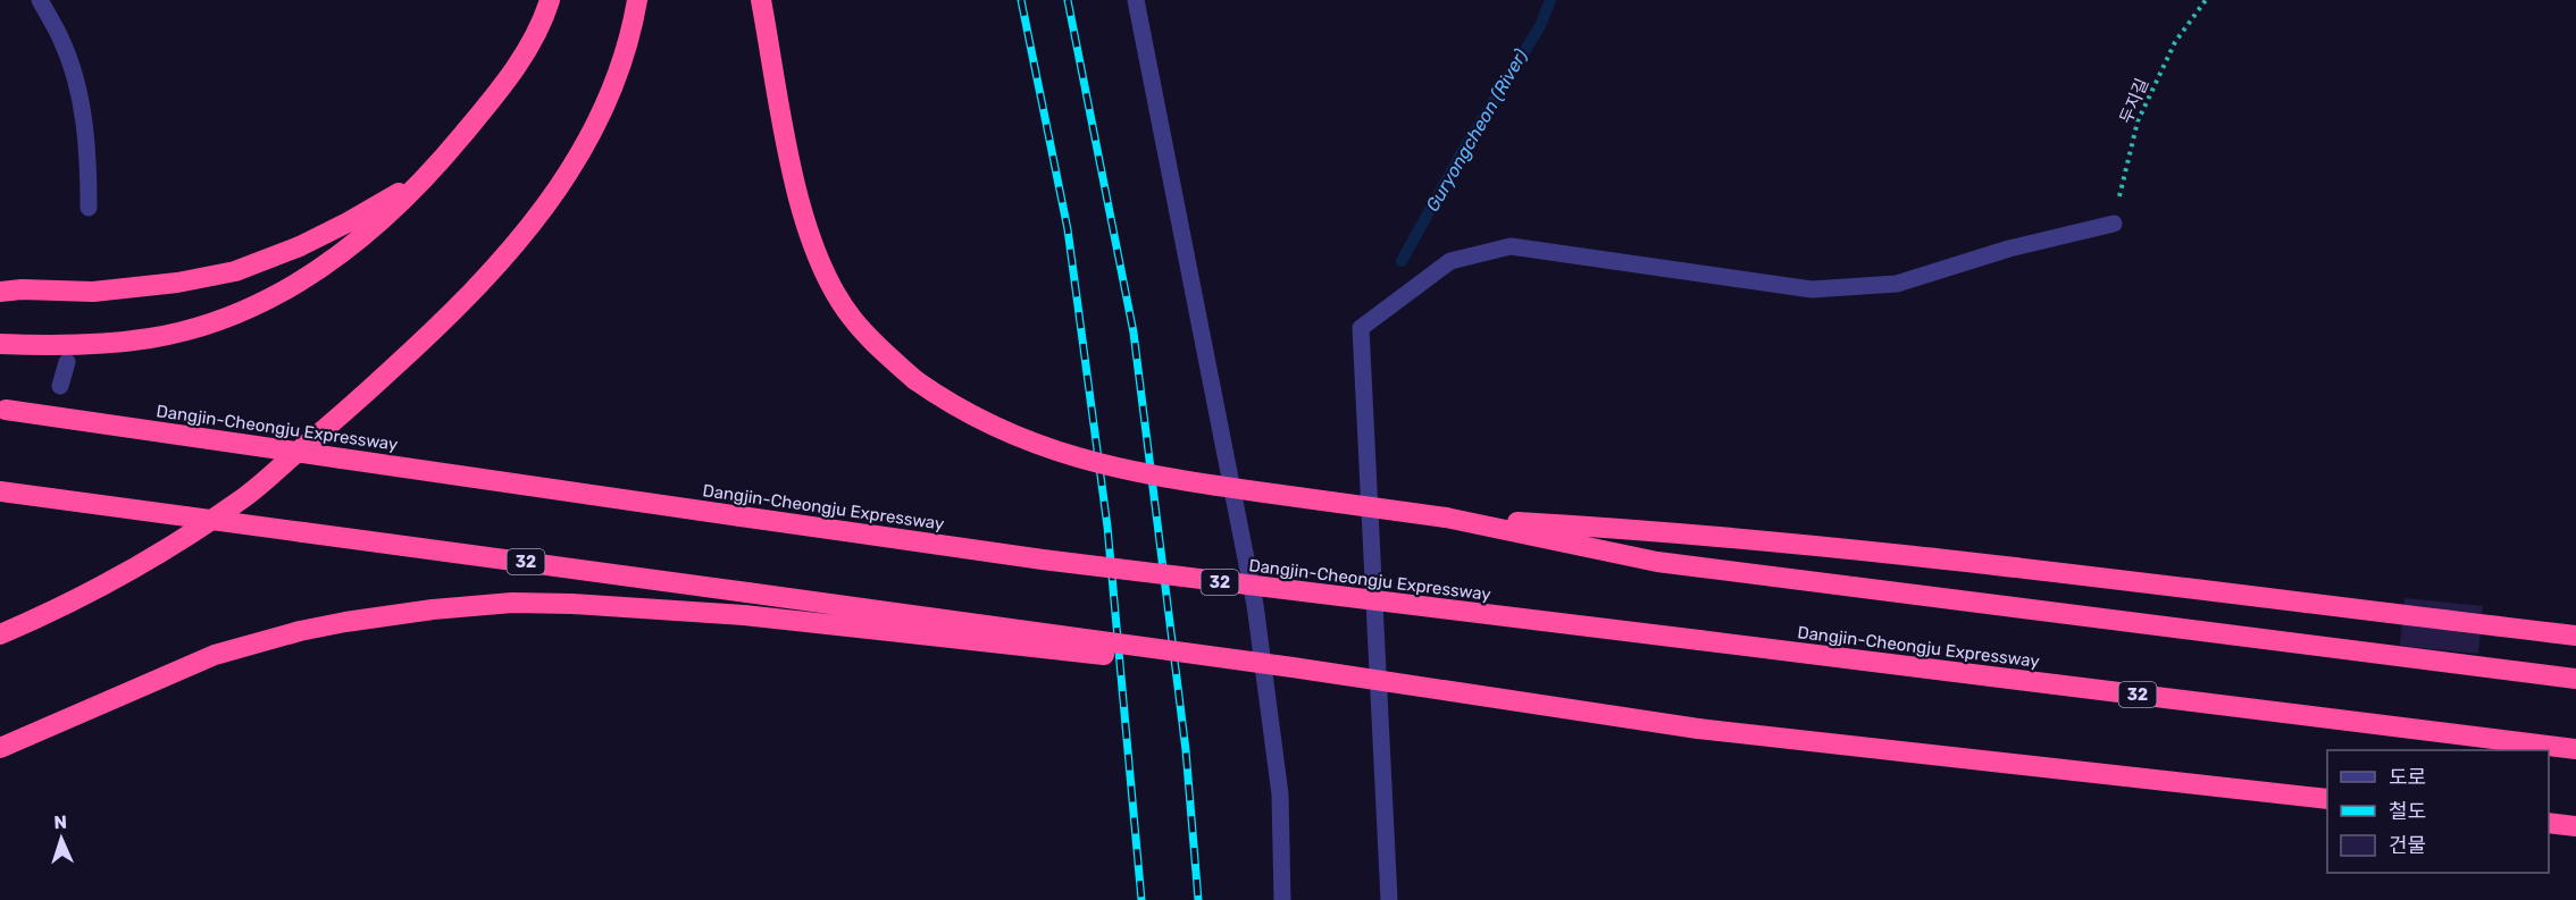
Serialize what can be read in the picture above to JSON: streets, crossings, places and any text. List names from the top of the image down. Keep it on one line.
{"streets":{"highway":["Dangjin-Cheongju Expressway","32"],"path":["두지길"]},"water":["Guryongcheon (River)"],"legend":["도로","철도","건물"],"north":"top"}
